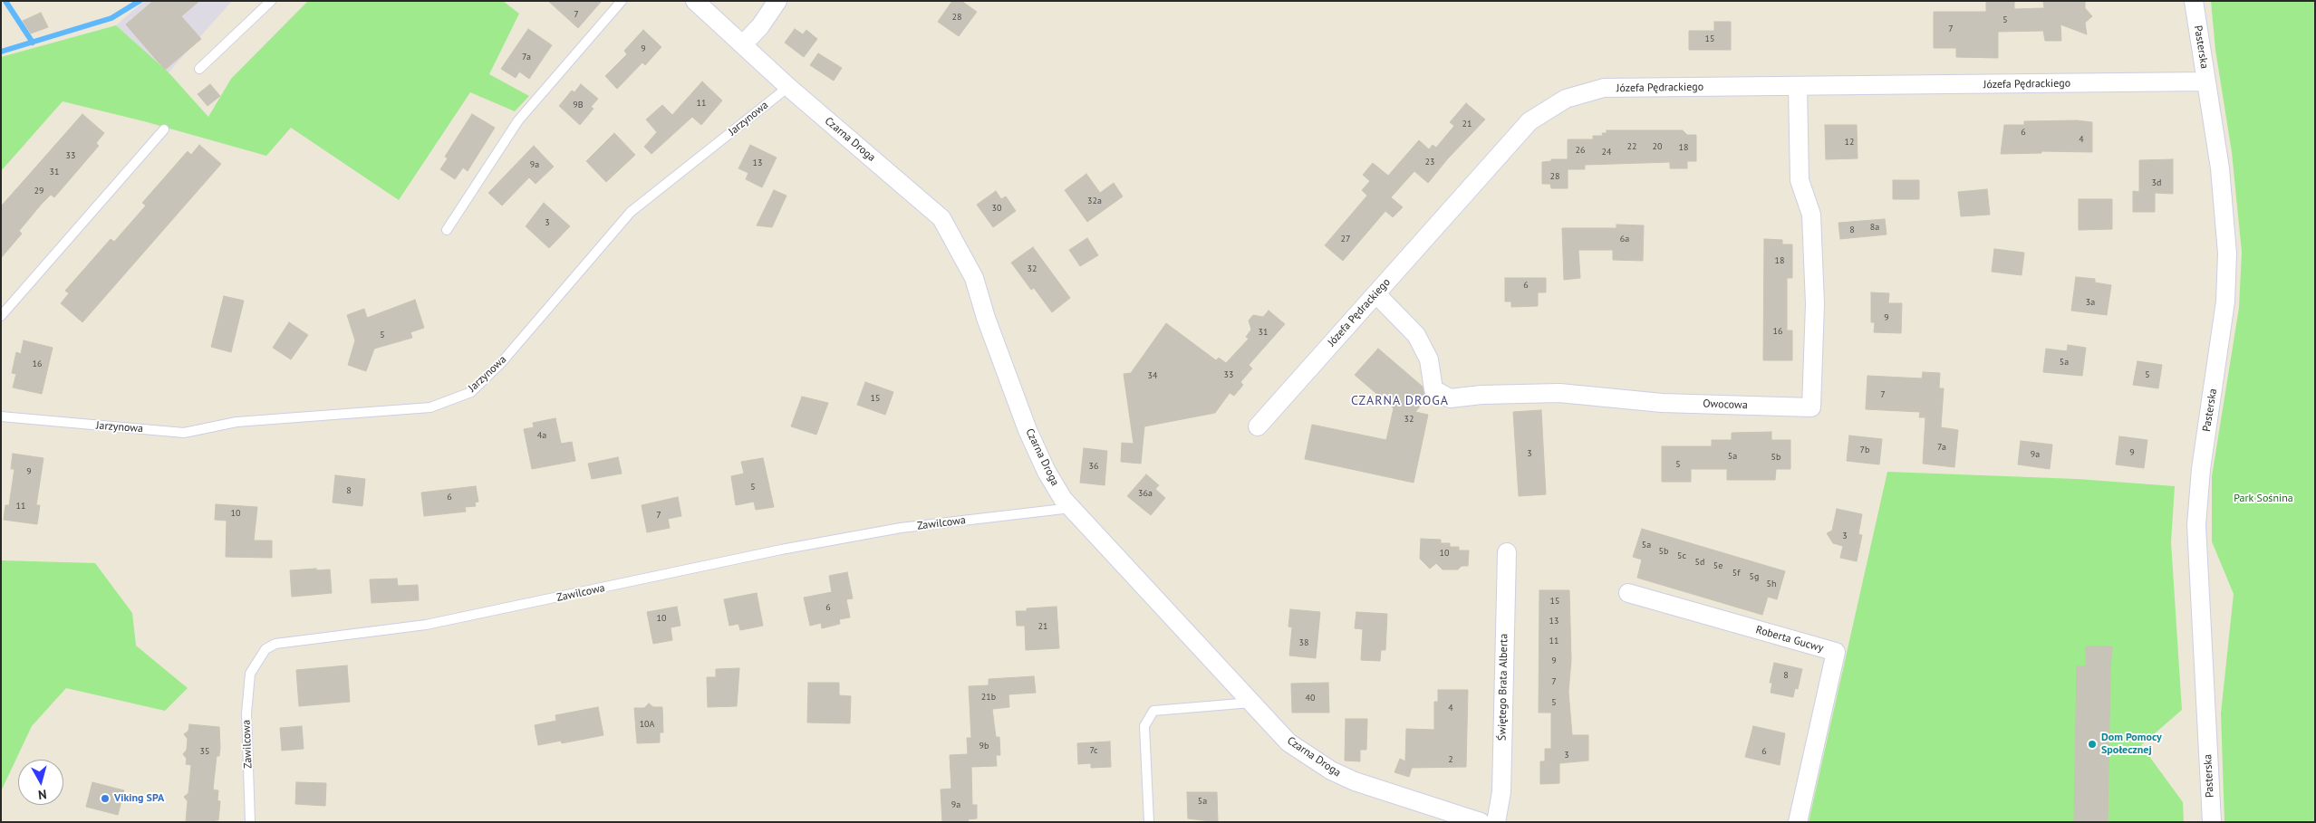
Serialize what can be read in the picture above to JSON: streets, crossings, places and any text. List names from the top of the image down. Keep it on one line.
{"streets":{"street":["Pasterska","Józefa Pędrackiego","Czarna Droga","Owocowa","Roberta Gucwy","Świętego Brata Alberta"],"lane":["Jarzynowa","Zawilcowa"]},"crossings":[["Pasterska","Józefa Pędrackiego"],["Józefa Pędrackiego","Owocowa"],["Jarzynowa","Czarna Droga"],["Czarna Droga","Zawilcowa"]],"districts":["CZARNA DROGA"],"parks":["Park Sośnina"],"places":["Dom Pomocy Społecznej","Viking SPA"],"house_numbers":["7","28","5","7","15","9","7a","11","9B","21","6","4","12","22","20","18","26","24","33","23","13","9a","31","28","3d","29","32a","30","3","8a","8","27","6a","18","32","6","3a","9","16","31","5","5a","16","33","5","34","7","15","32","4a","7a","7b","9","3","9a","5a","5b","5","36","9","5","8","36a","6","11","10","7","3","5a","5b","10","5c","5d","5e","5f","5g","5h","15","6","10","13","21","11","38","9","8","7","21b","40","5","4","10A","9b","7c","35","6","3","2","5a","9a"],"north":"bottom"}
